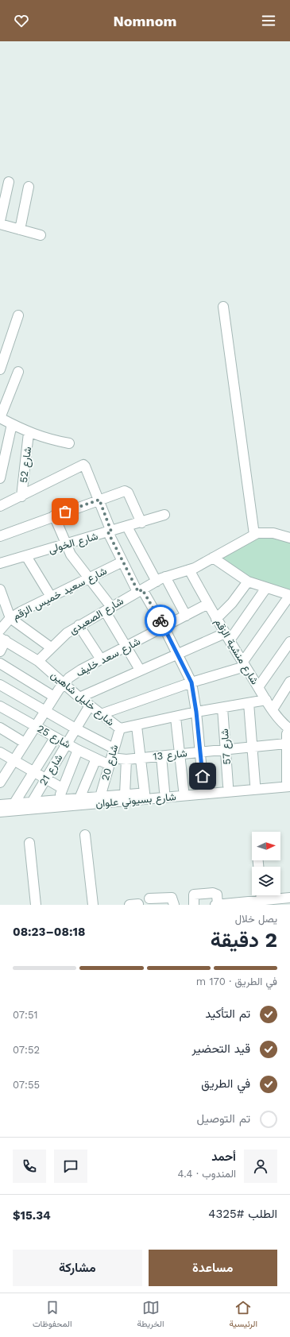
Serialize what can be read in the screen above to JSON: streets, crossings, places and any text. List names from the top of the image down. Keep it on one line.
{"streets":{"street":["شارع 52","شارع الخولى","شارع سعيد خميس الزقم","شارع الصعيدى","شارع منشية الزقم","شارع سعد خليف","شارع خليل شاهين","شارع 25","شارع 57","شارع 13","شارع 20","شارع 21","شارع بسيوني علوان"]},"crossings":[["شارع الصعيدى","شارع منشية الزقم"],["شارع الصعيدى","شارع خليل شاهين"],["شارع منشية الزقم","شارع سعد خليف"],["شارع منشية الزقم","شارع خليل شاهين"],["شارع سعد خليف","شارع خليل شاهين"],["شارع سعد خليف","شارع 25"],["شارع خليل شاهين","شارع 57"],["شارع خليل شاهين","شارع 20"],["شارع خليل شاهين","شارع 21"],["شارع 25","شارع 13"],["شارع 25","شارع 20"],["شارع 25","شارع 21"],["شارع 57","شارع 13"],["شارع 57","شارع بسيوني علوان"],["شارع 13","شارع 20"],["شارع 20","شارع بسيوني علوان"],["شارع 21","شارع بسيوني علوان"]],"north":"right","page":{"header":"Nomnom","heading":["2 دقيقة","يصل خلال","08:18–08:23"],"panel":["أحمد","المندوب · 4.4","الطلب #4325","$15.34"],"bar":"في الطريق · 170 m","list":[["تم التأكيد","07:51"],["قيد التحضير","07:52"],["في الطريق","07:55"],"تم التوصيل"],"buttons":["مساعدة","مشاركة"],"tabs":["الرئيسية","الخريطة","المحفوظات"]}}
